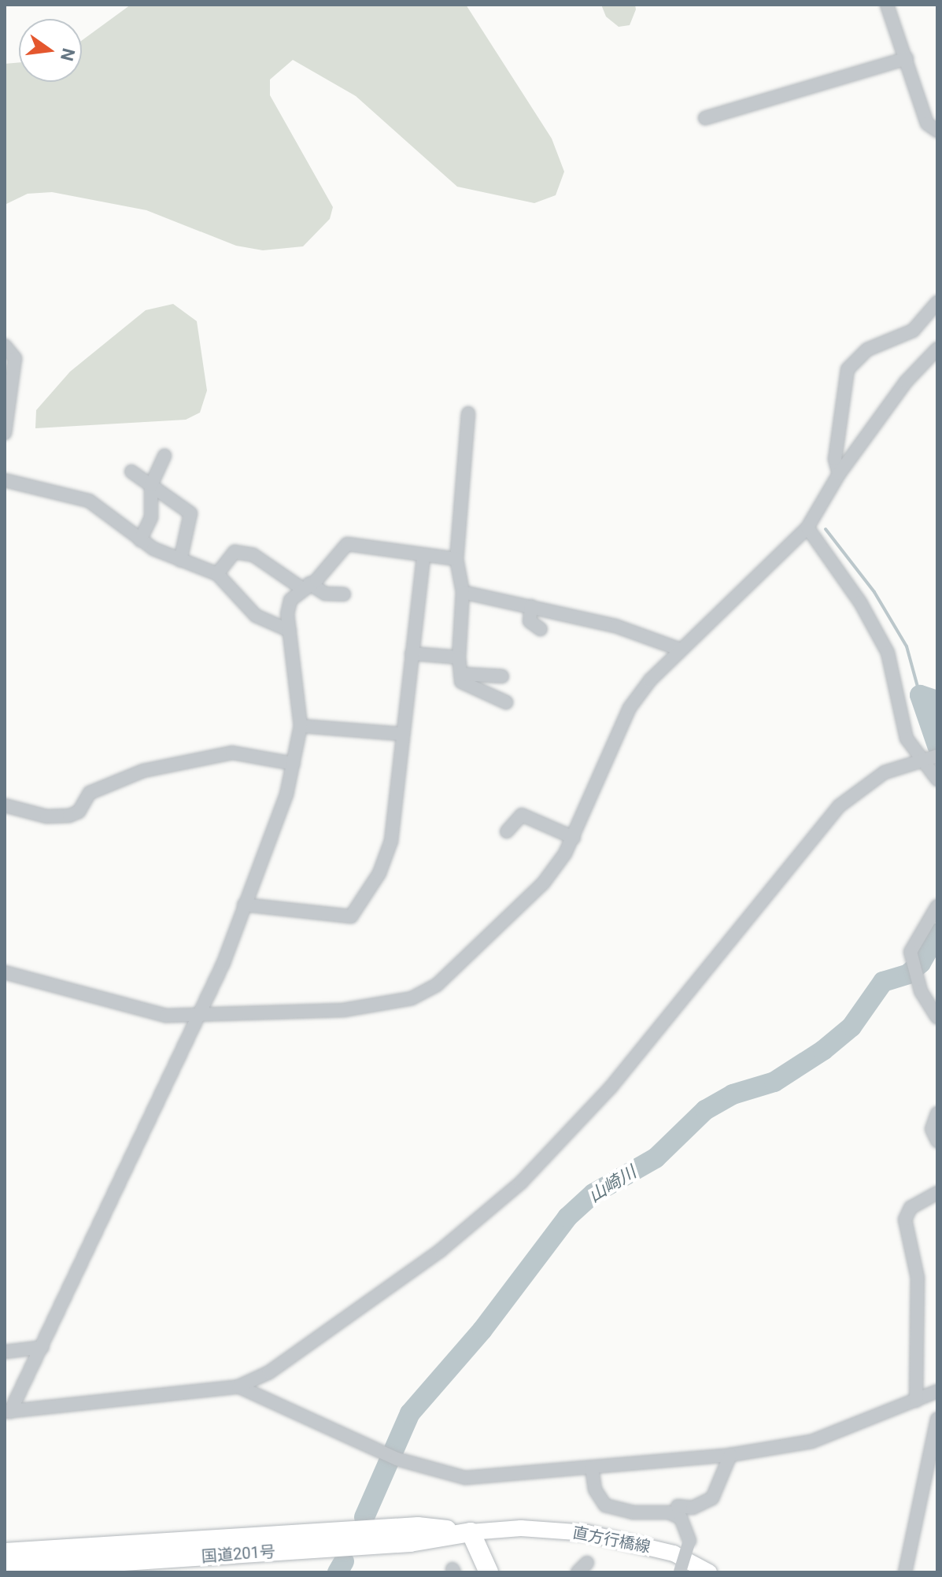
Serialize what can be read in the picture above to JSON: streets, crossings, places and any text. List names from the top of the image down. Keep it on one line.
{"streets":{"highway":["国道201号"],"main road":["直方行橋線"]},"crossings":[["直方行橋線","国道201号"]],"water":["山崎川"],"north":"right"}
